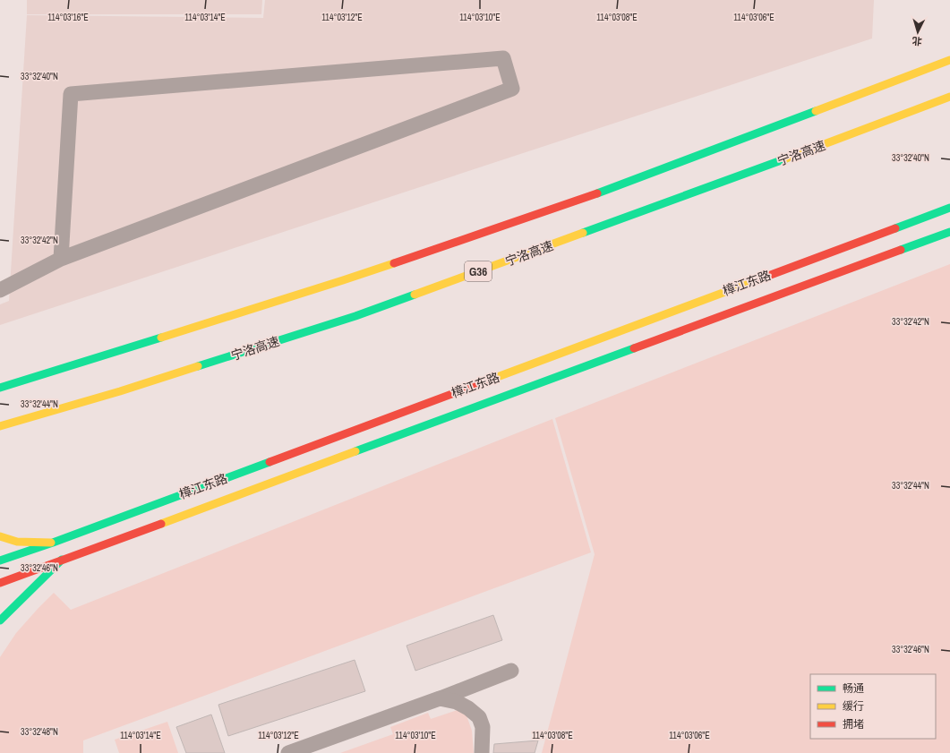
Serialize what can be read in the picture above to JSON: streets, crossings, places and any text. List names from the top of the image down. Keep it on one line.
{"streets":{"main road":["宁洛高速","G36","樟江东路"]},"legend":["畅通","缓行","拥堵"],"north":"bottom","coordinates":["114°03'16\"E","114°03'14\"E","114°03'12\"E","114°03'10\"E","114°03'08\"E","114°03'06\"E","33°32'40\"N","33°32'42\"N","33°32'44\"N","33°32'46\"N","33°32'48\"N"]}
